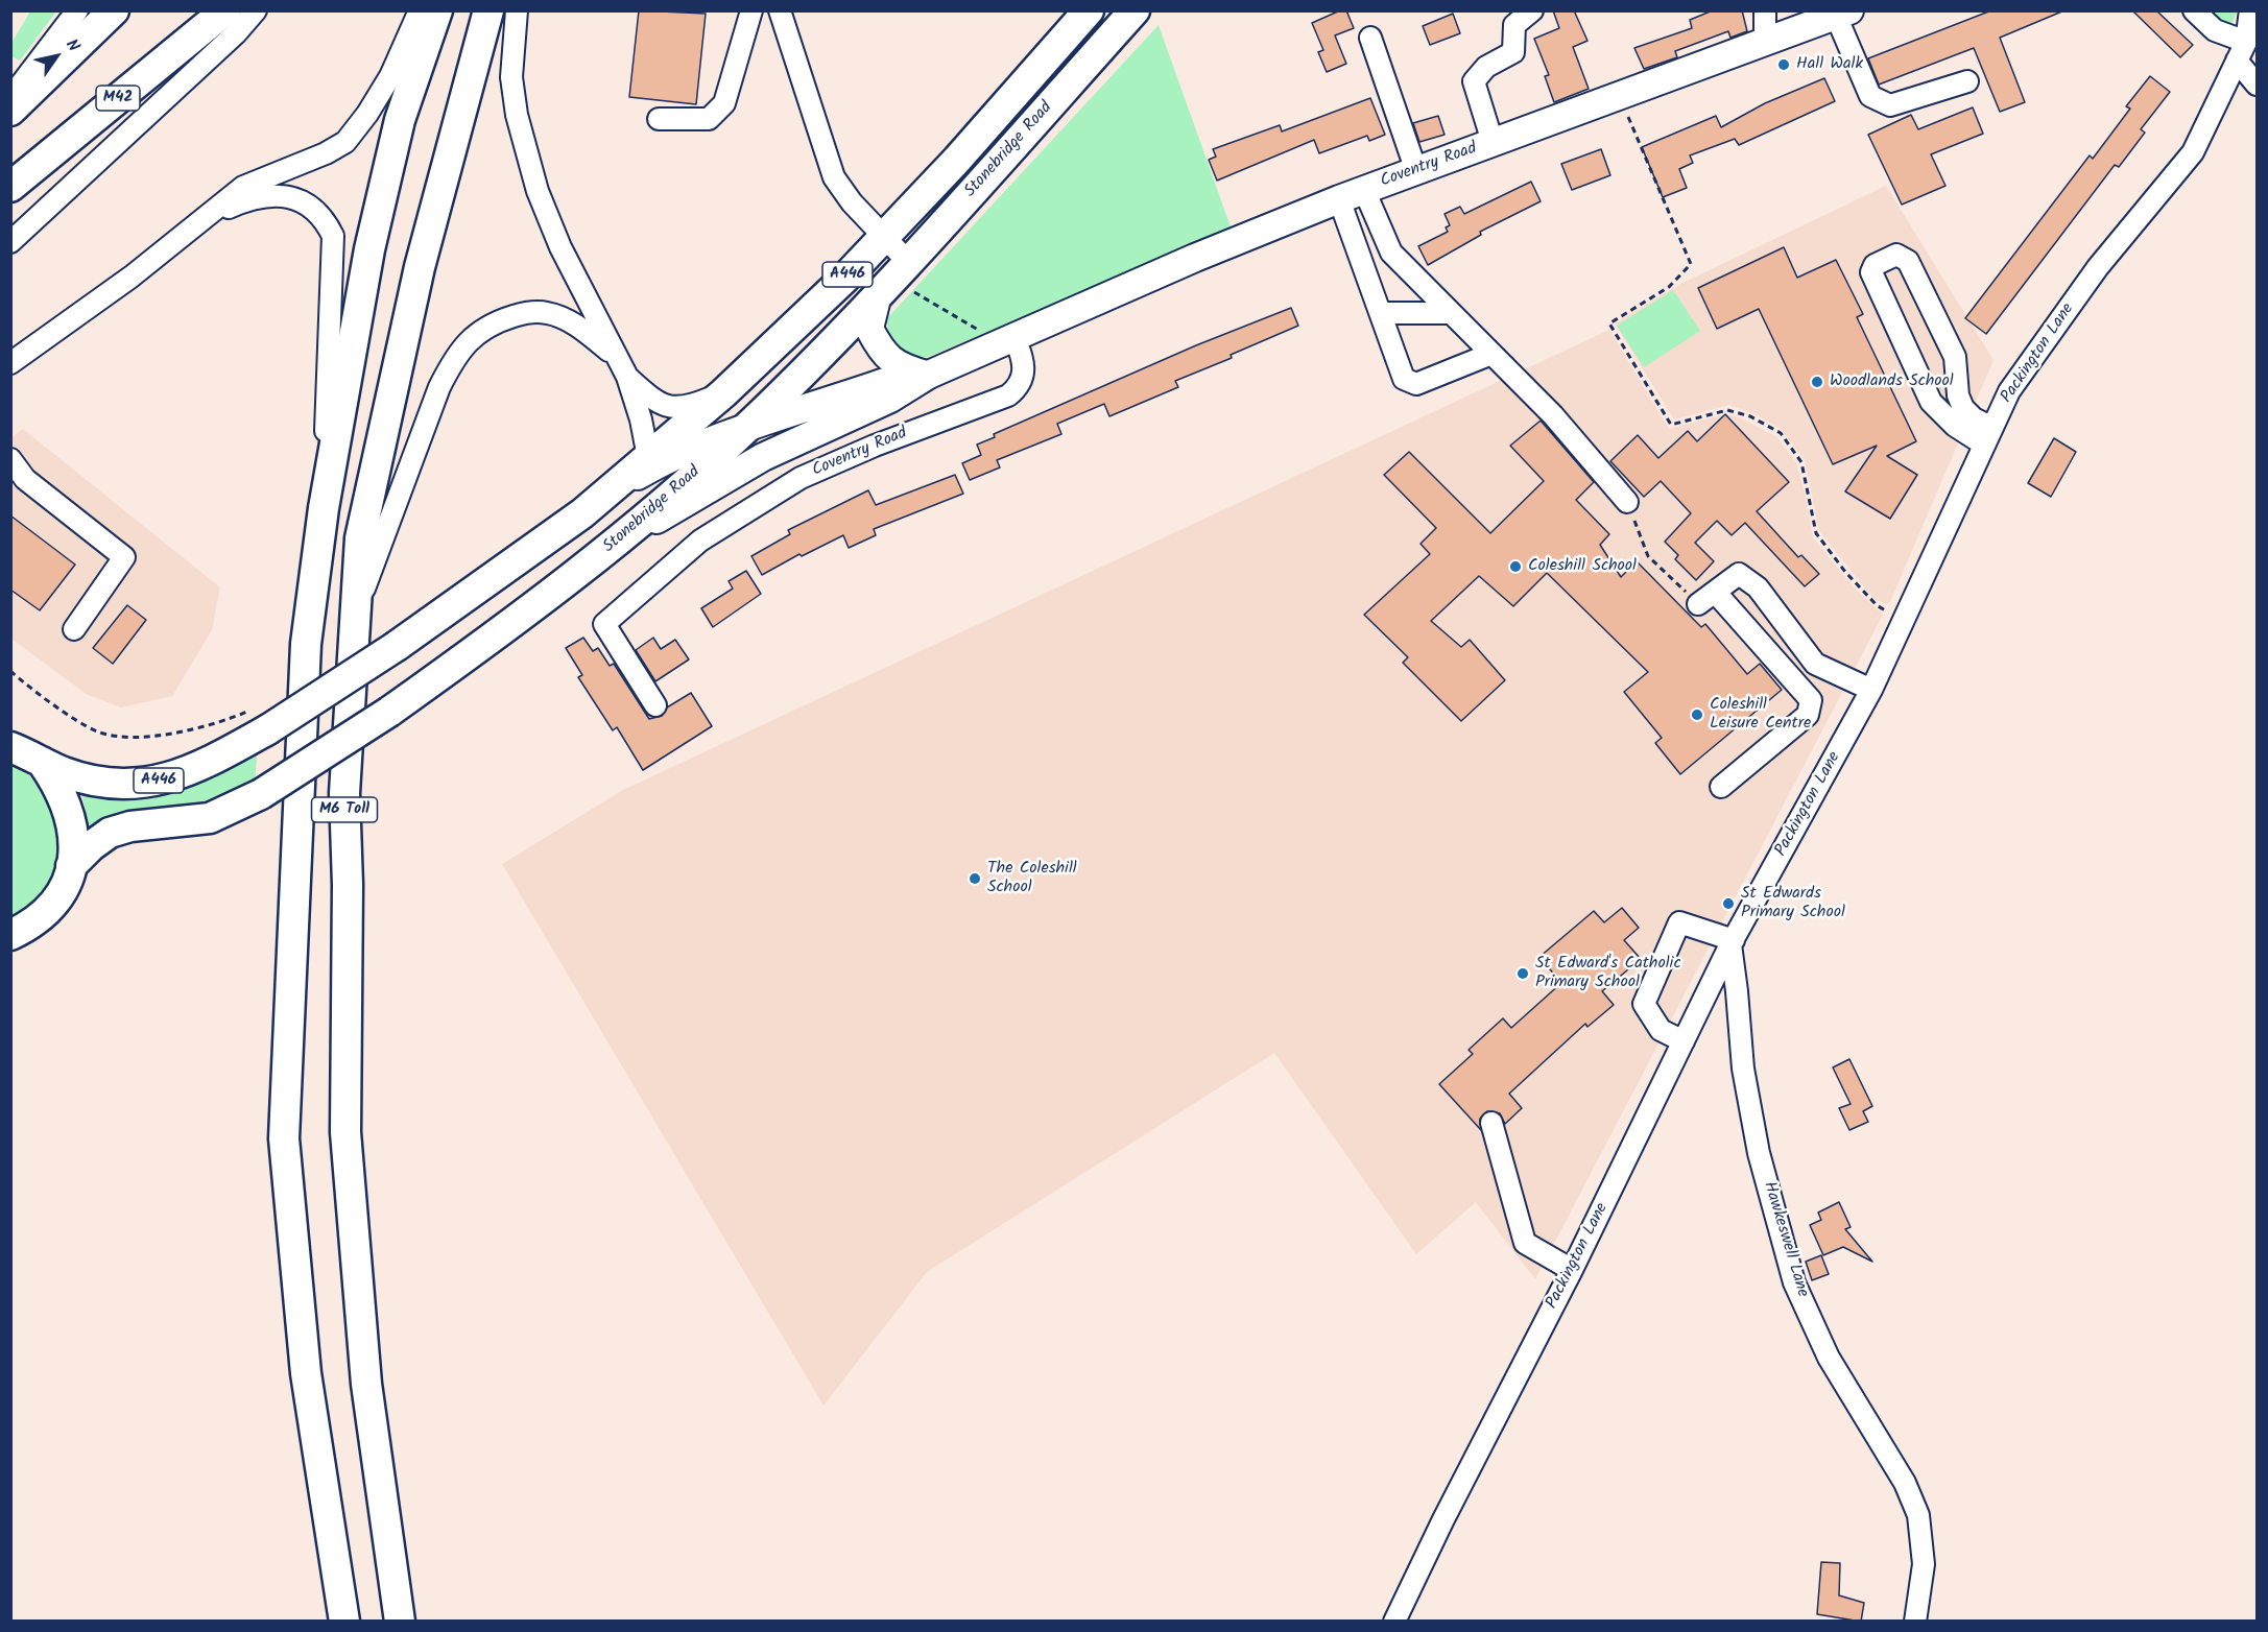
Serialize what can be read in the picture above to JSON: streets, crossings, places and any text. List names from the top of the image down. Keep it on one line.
{"streets":{"highway":["M42","Stonebridge Road","A446","M6 Toll"],"main road":["Coventry Road"],"street":["Packington Lane","Hawkeswell Lane"]},"crossings":[["Stonebridge Road","A446"],["Packington Lane","Hawkeswell Lane"]],"places":["Hall Walk","Woodlands School","Coleshill School","Coleshill Leisure Centre","The Coleshill School","St Edwards Primary School","St Edward's Catholic Primary School"],"north":"top right"}
